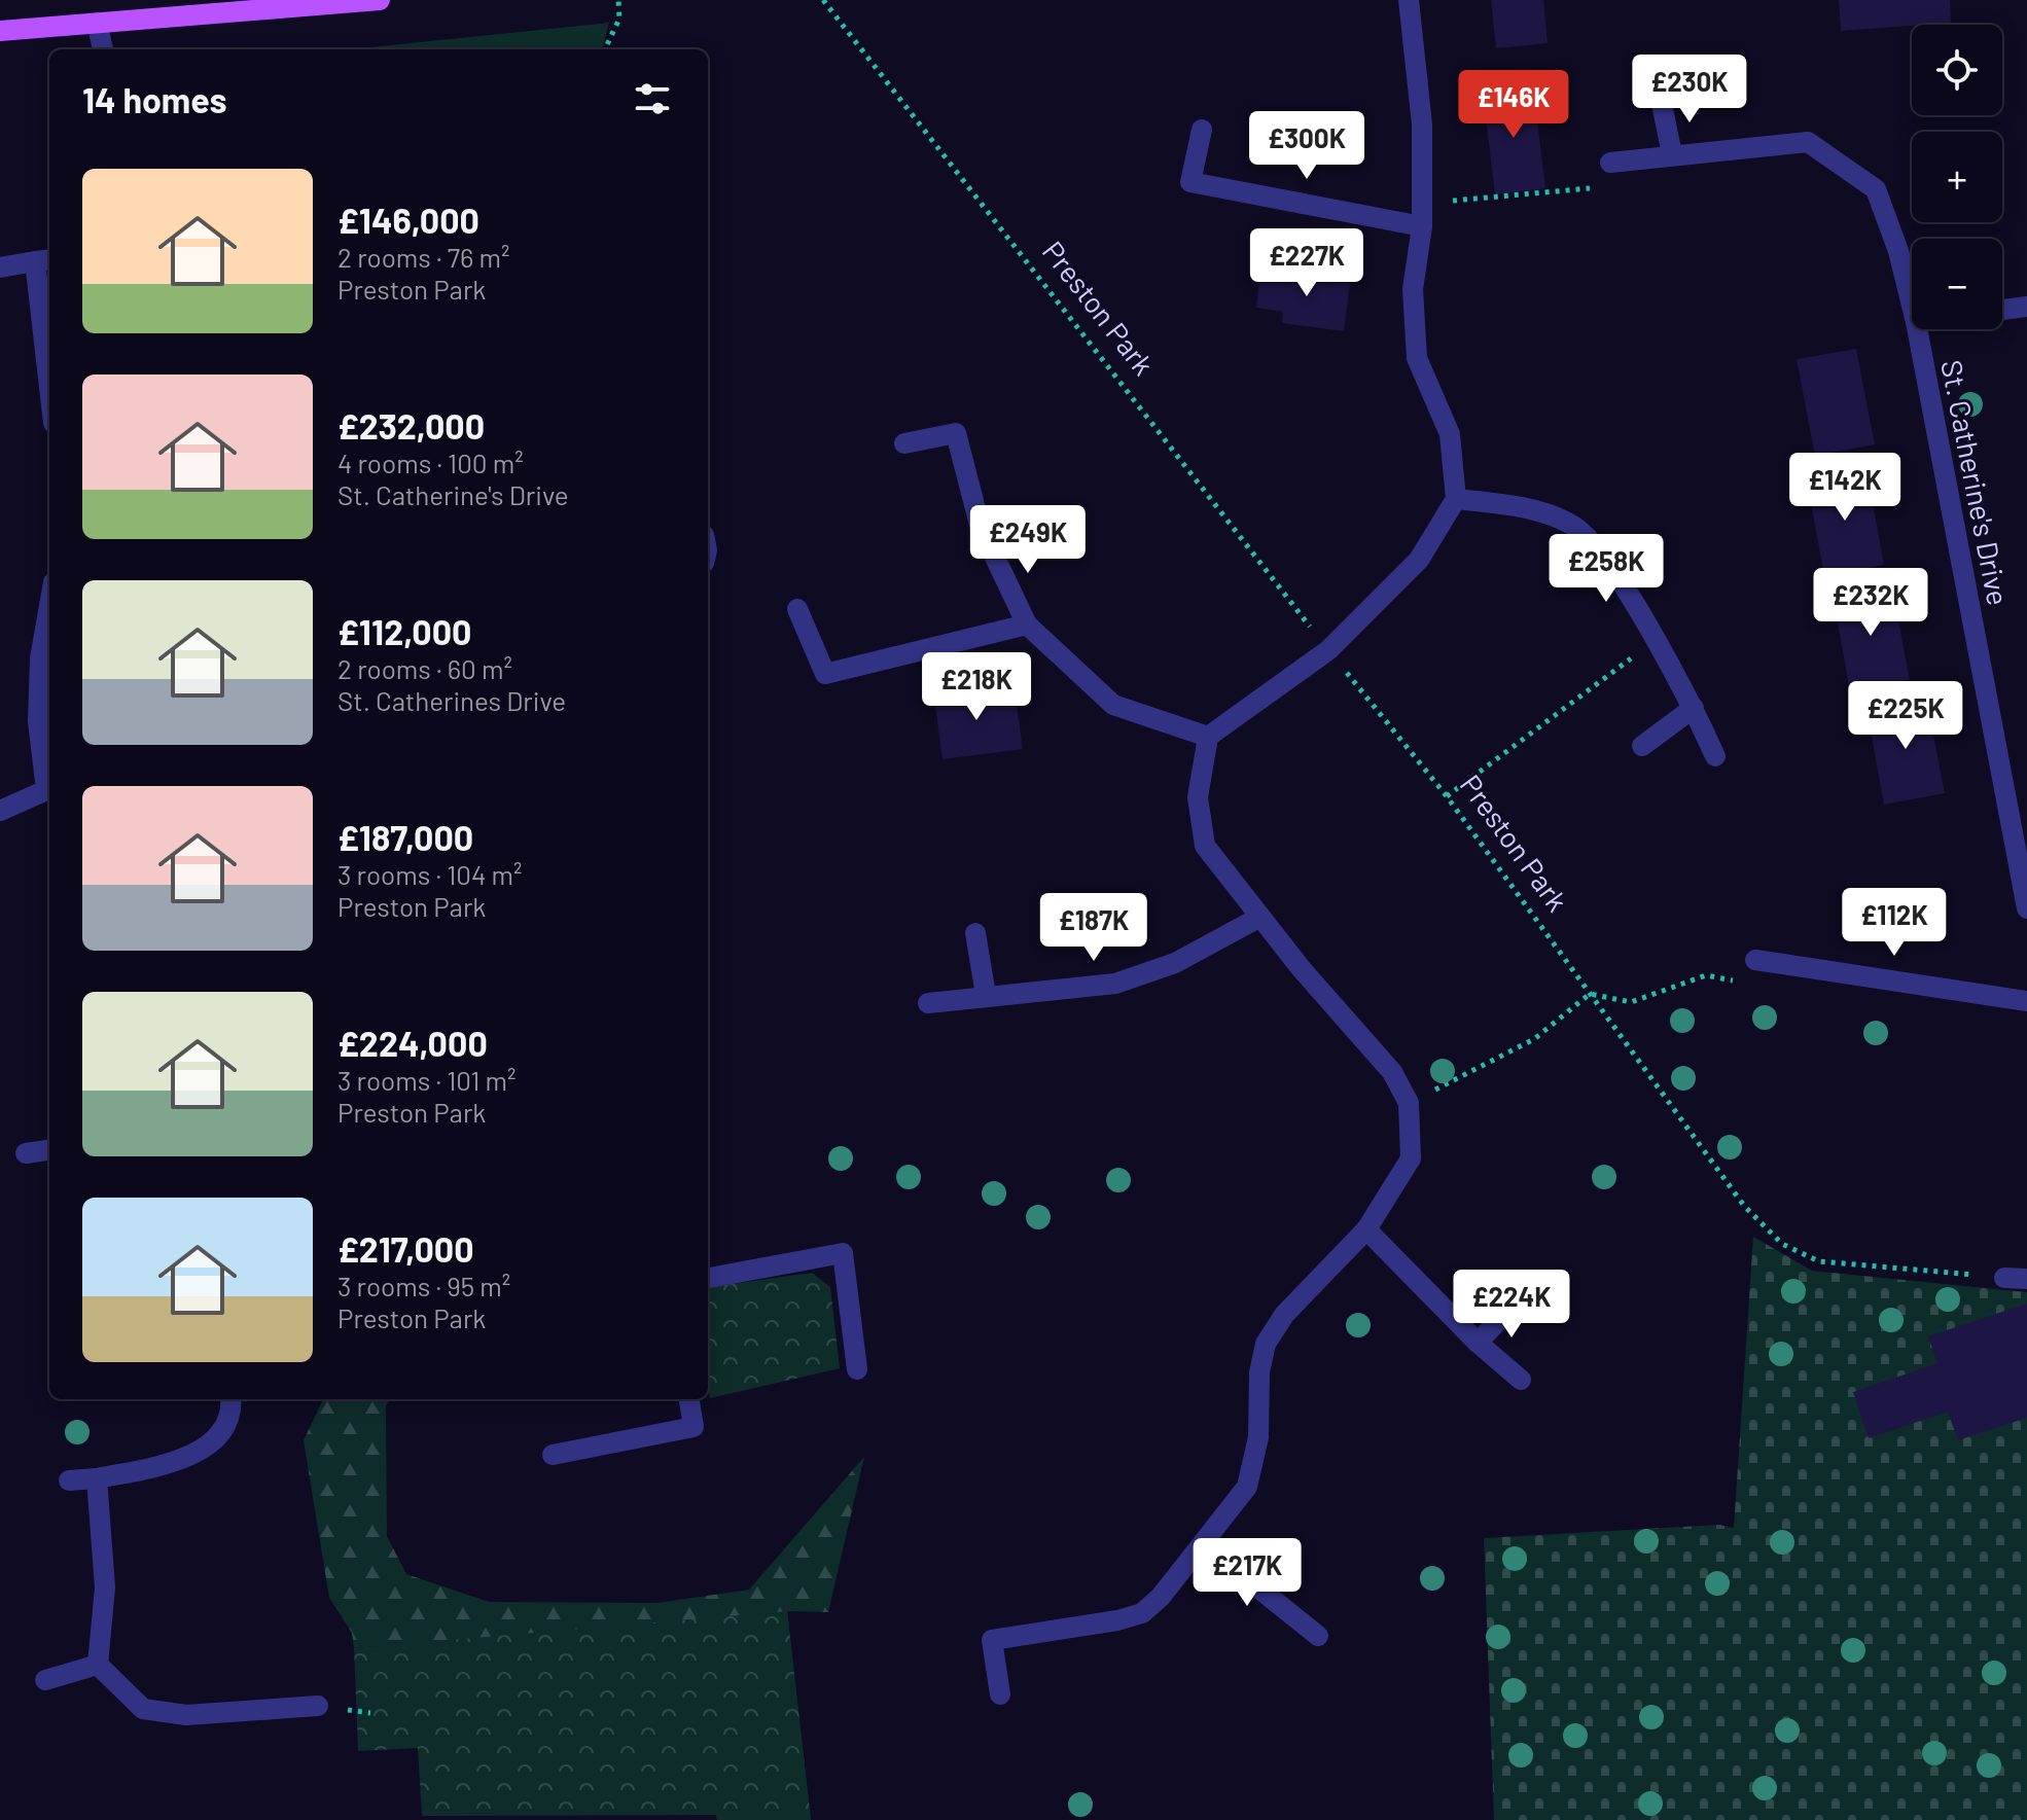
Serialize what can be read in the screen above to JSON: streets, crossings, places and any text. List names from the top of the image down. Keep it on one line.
{"streets":{"street":["St. Catherine's Drive"],"path":["Preston Park"]},"page":{"map_buttons":["+","−"],"heading":"14 homes","price":["£230K","£146K","£300K","£227K","£142K","£249K","£258K","£232K","£218K","£225K","£112K","£187K","£224K","£217K"],"list":[{"name":"£146,000","note":"2 rooms · 76 m² · Preston Park"},{"name":"£232,000","note":"4 rooms · 100 m² · St. Catherine's Drive"},{"name":"£112,000","note":"2 rooms · 60 m² · St. Catherines Drive"},{"name":"£187,000","note":"3 rooms · 104 m² · Preston Park"},{"name":"£224,000","note":"3 rooms · 101 m² · Preston Park"},{"name":"£217,000","note":"3 rooms · 95 m² · Preston Park"}]}}
